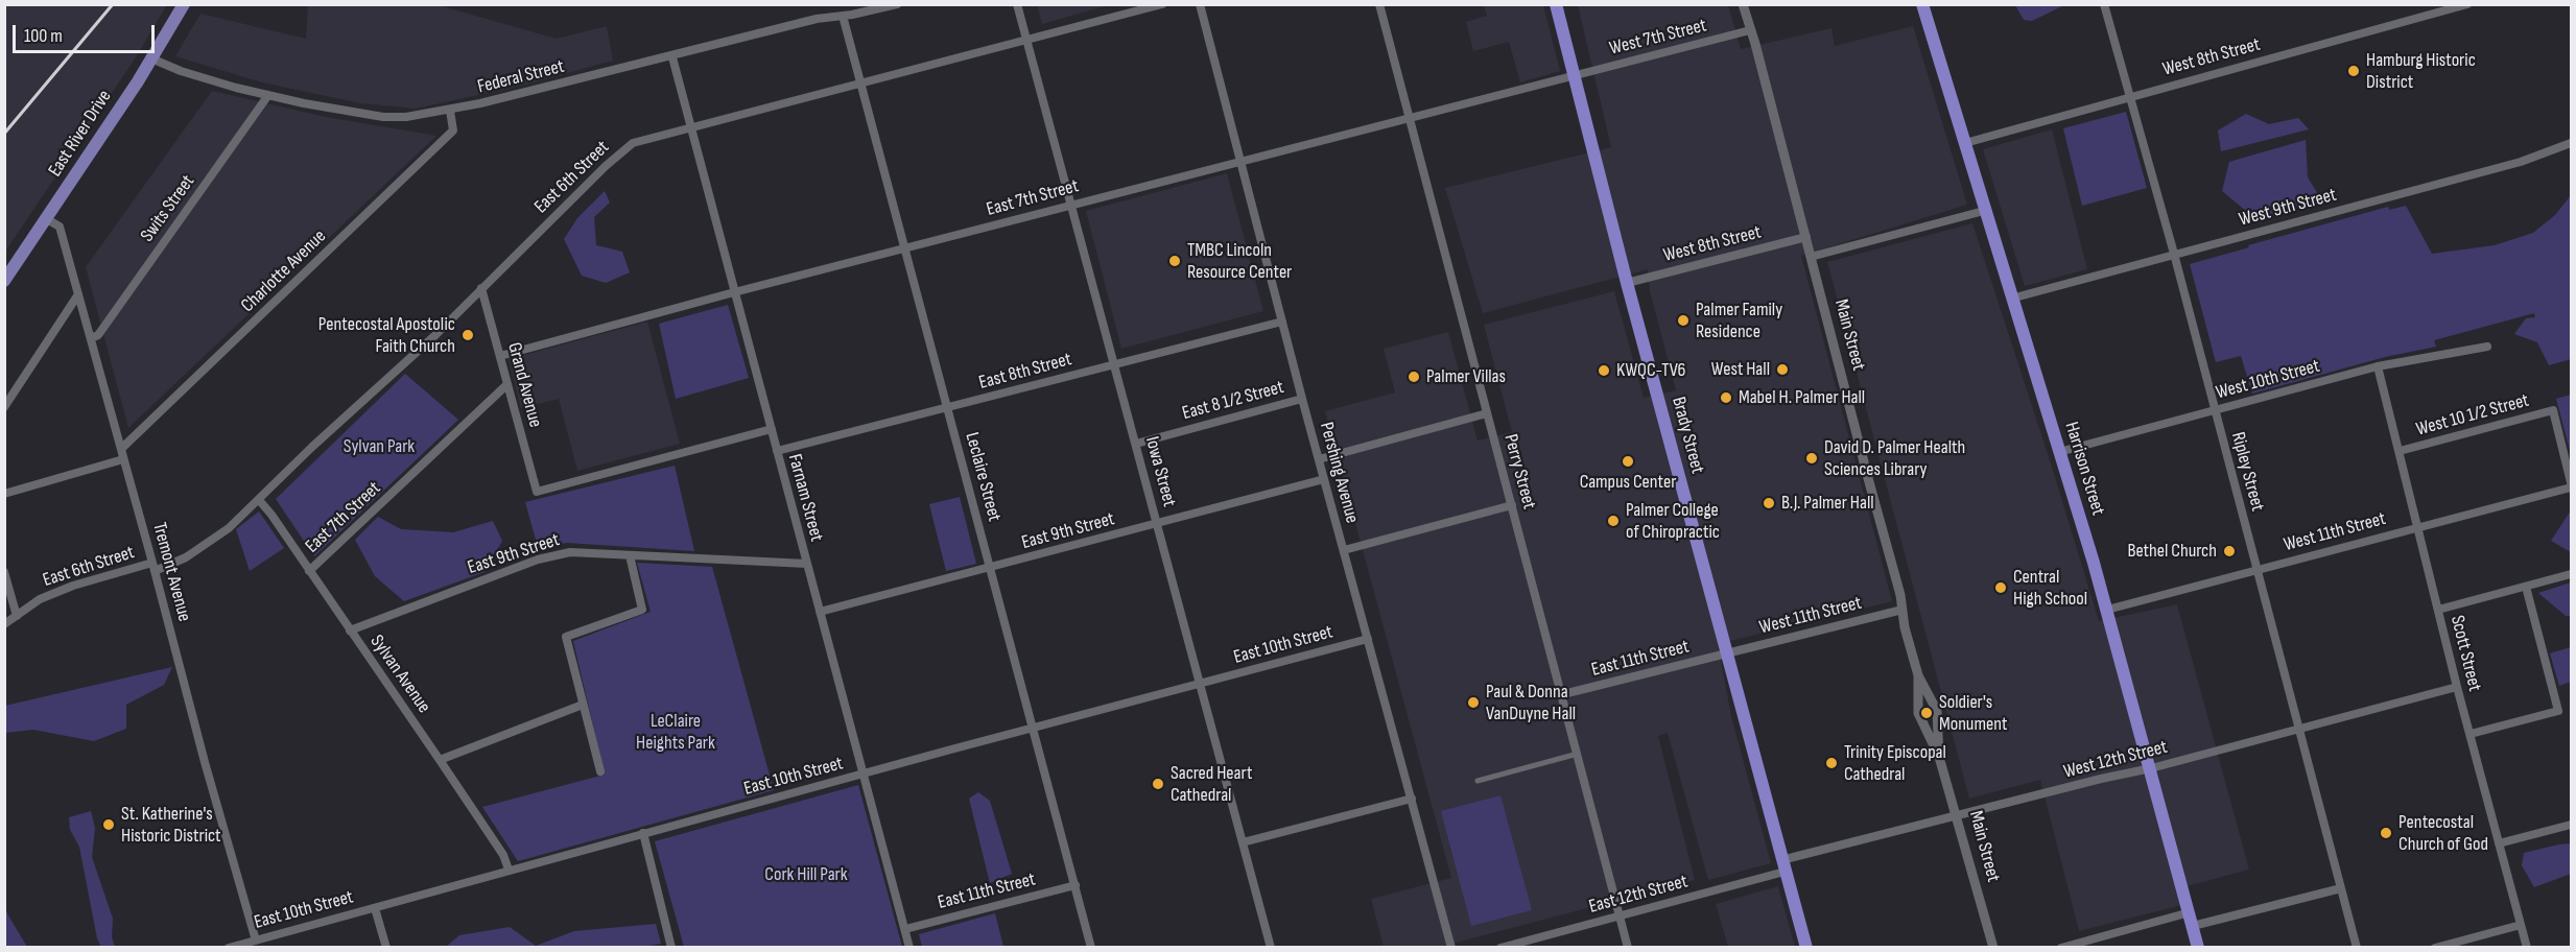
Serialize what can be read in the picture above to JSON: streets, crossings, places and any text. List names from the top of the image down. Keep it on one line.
{"streets":{"highway":["Brady Street","Harrison Street"],"main road":["East River Drive"],"street":["West 7th Street","West 8th Street","Federal Street","East 6th Street","East 7th Street","West 9th Street","Swits Street","Charlotte Avenue","Main Street","East 8th Street","West 10th Street","Grand Avenue","East 8 1/2 Street","West 10 1/2 Street","Iowa Street","Perry Street","Ripley Street","Pershing Avenue","Leclaire Street","Farnam Street","East 9th Street","West 11th Street","Tremont Avenue","East 10th Street","Scott Street","East 11th Street","Sylvan Avenue","West 12th Street","East 12th Street"]},"crossings":[["West 7th Street","East 7th Street"],["West 7th Street","Main Street"],["West 7th Street","Brady Street"],["West 8th Street","Main Street"],["West 8th Street","Brady Street"],["West 8th Street","Harrison Street"],["West 8th Street","Ripley Street"],["Federal Street","East River Drive"],["Federal Street","Swits Street"],["Federal Street","Charlotte Avenue"],["Federal Street","Leclaire Street"],["Federal Street","Farnam Street"],["East River Drive","Tremont Avenue"],["East 6th Street","Grand Avenue"],["East 6th Street","Iowa Street"],["East 6th Street","Leclaire Street"],["East 6th Street","Farnam Street"],["East 6th Street","Tremont Avenue"],["East 6th Street","Sylvan Avenue"],["East 7th Street","Grand Avenue"],["East 7th Street","Brady Street"],["East 7th Street","Iowa Street"],["East 7th Street","Perry Street"],["East 7th Street","Pershing Avenue"],["East 7th Street","Leclaire Street"],["East 7th Street","Farnam Street"],["East 7th Street","Sylvan Avenue"],["West 9th Street","Harrison Street"],["West 9th Street","Ripley Street"],["Swits Street","Tremont Avenue"],["Charlotte Avenue","Tremont Avenue"],["Main Street","West 11th Street"],["Main Street","West 12th Street"],["East 8th Street","Iowa Street"],["East 8th Street","Pershing Avenue"],["East 8th Street","Leclaire Street"],["East 8th Street","Farnam Street"],["West 10th Street","Harrison Street"],["West 10th Street","Ripley Street"],["West 10th Street","Scott Street"],["Grand Avenue","Farnam Street"],["East 8 1/2 Street","Iowa Street"],["East 8 1/2 Street","Pershing Avenue"],["West 10 1/2 Street","Scott Street"],["Brady Street","West 11th Street"],["Brady Street","East 11th Street"],["Brady Street","West 12th Street"],["Brady Street","East 12th Street"],["Harrison Street","West 11th Street"],["Harrison Street","West 12th Street"],["Iowa Street","East 9th Street"],["Iowa Street","East 10th Street"],["Perry Street","East 11th Street"],["Perry Street","East 12th Street"],["Ripley Street","West 11th Street"],["Ripley Street","West 12th Street"],["Pershing Avenue","East 9th Street"],["Pershing Avenue","East 10th Street"],["Leclaire Street","East 9th Street"],["Leclaire Street","East 10th Street"],["Leclaire Street","East 11th Street"],["Farnam Street","East 9th Street"],["Farnam Street","East 10th Street"],["Farnam Street","East 11th Street"],["East 9th Street","Sylvan Avenue"],["West 11th Street","Scott Street"],["West 11th Street","East 11th Street"],["Tremont Avenue","East 10th Street"],["East 10th Street","Sylvan Avenue"],["Scott Street","West 12th Street"],["West 12th Street","East 12th Street"]],"parks":["Sylvan Park","LeClaire Heights Park","Cork Hill Park"],"places":["Hamburg Historic District","TMBC Lincoln Resource Center","Palmer Family Residence","Pentecostal Apostolic Faith Church","West Hall","KWQC-TV6","Palmer Villas","Mabel H. Palmer Hall","David D. Palmer Health Sciences Library","Campus Center","B.J. Palmer Hall","Palmer College of Chiropractic","Bethel Church","Central High School","Paul & Donna VanDuyne Hall","Soldier's Monument","Trinity Episcopal Cathedral","Sacred Heart Cathedral","St. Katherine's Historic District","Pentecostal Church of God"],"scale_bar":"100 m"}
